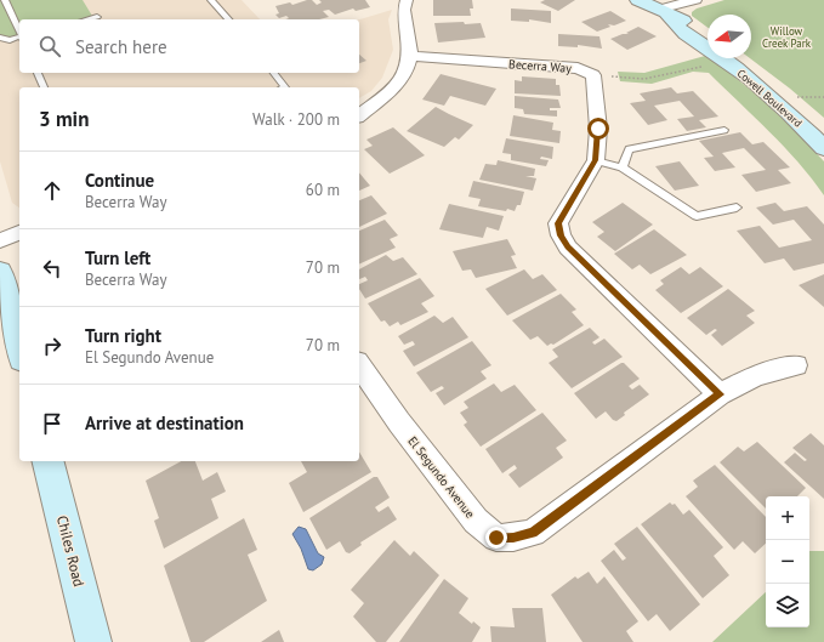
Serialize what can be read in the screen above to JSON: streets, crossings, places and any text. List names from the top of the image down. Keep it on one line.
{"streets":{"main road":["Cowell Boulevard","Chiles Road"],"street":["Becerra Way","El Segundo Avenue"]},"parks":["Willow Creek Park"],"north":"left","page":{"search":"Search here","heading":["3 min","Walk · 200 m"],"list":[["Continue","Becerra Way","60 m"],["Turn left","Becerra Way","70 m"],["Turn right","El Segundo Avenue","70 m"],"Arrive at destination"],"map_buttons":["+","−"]}}
